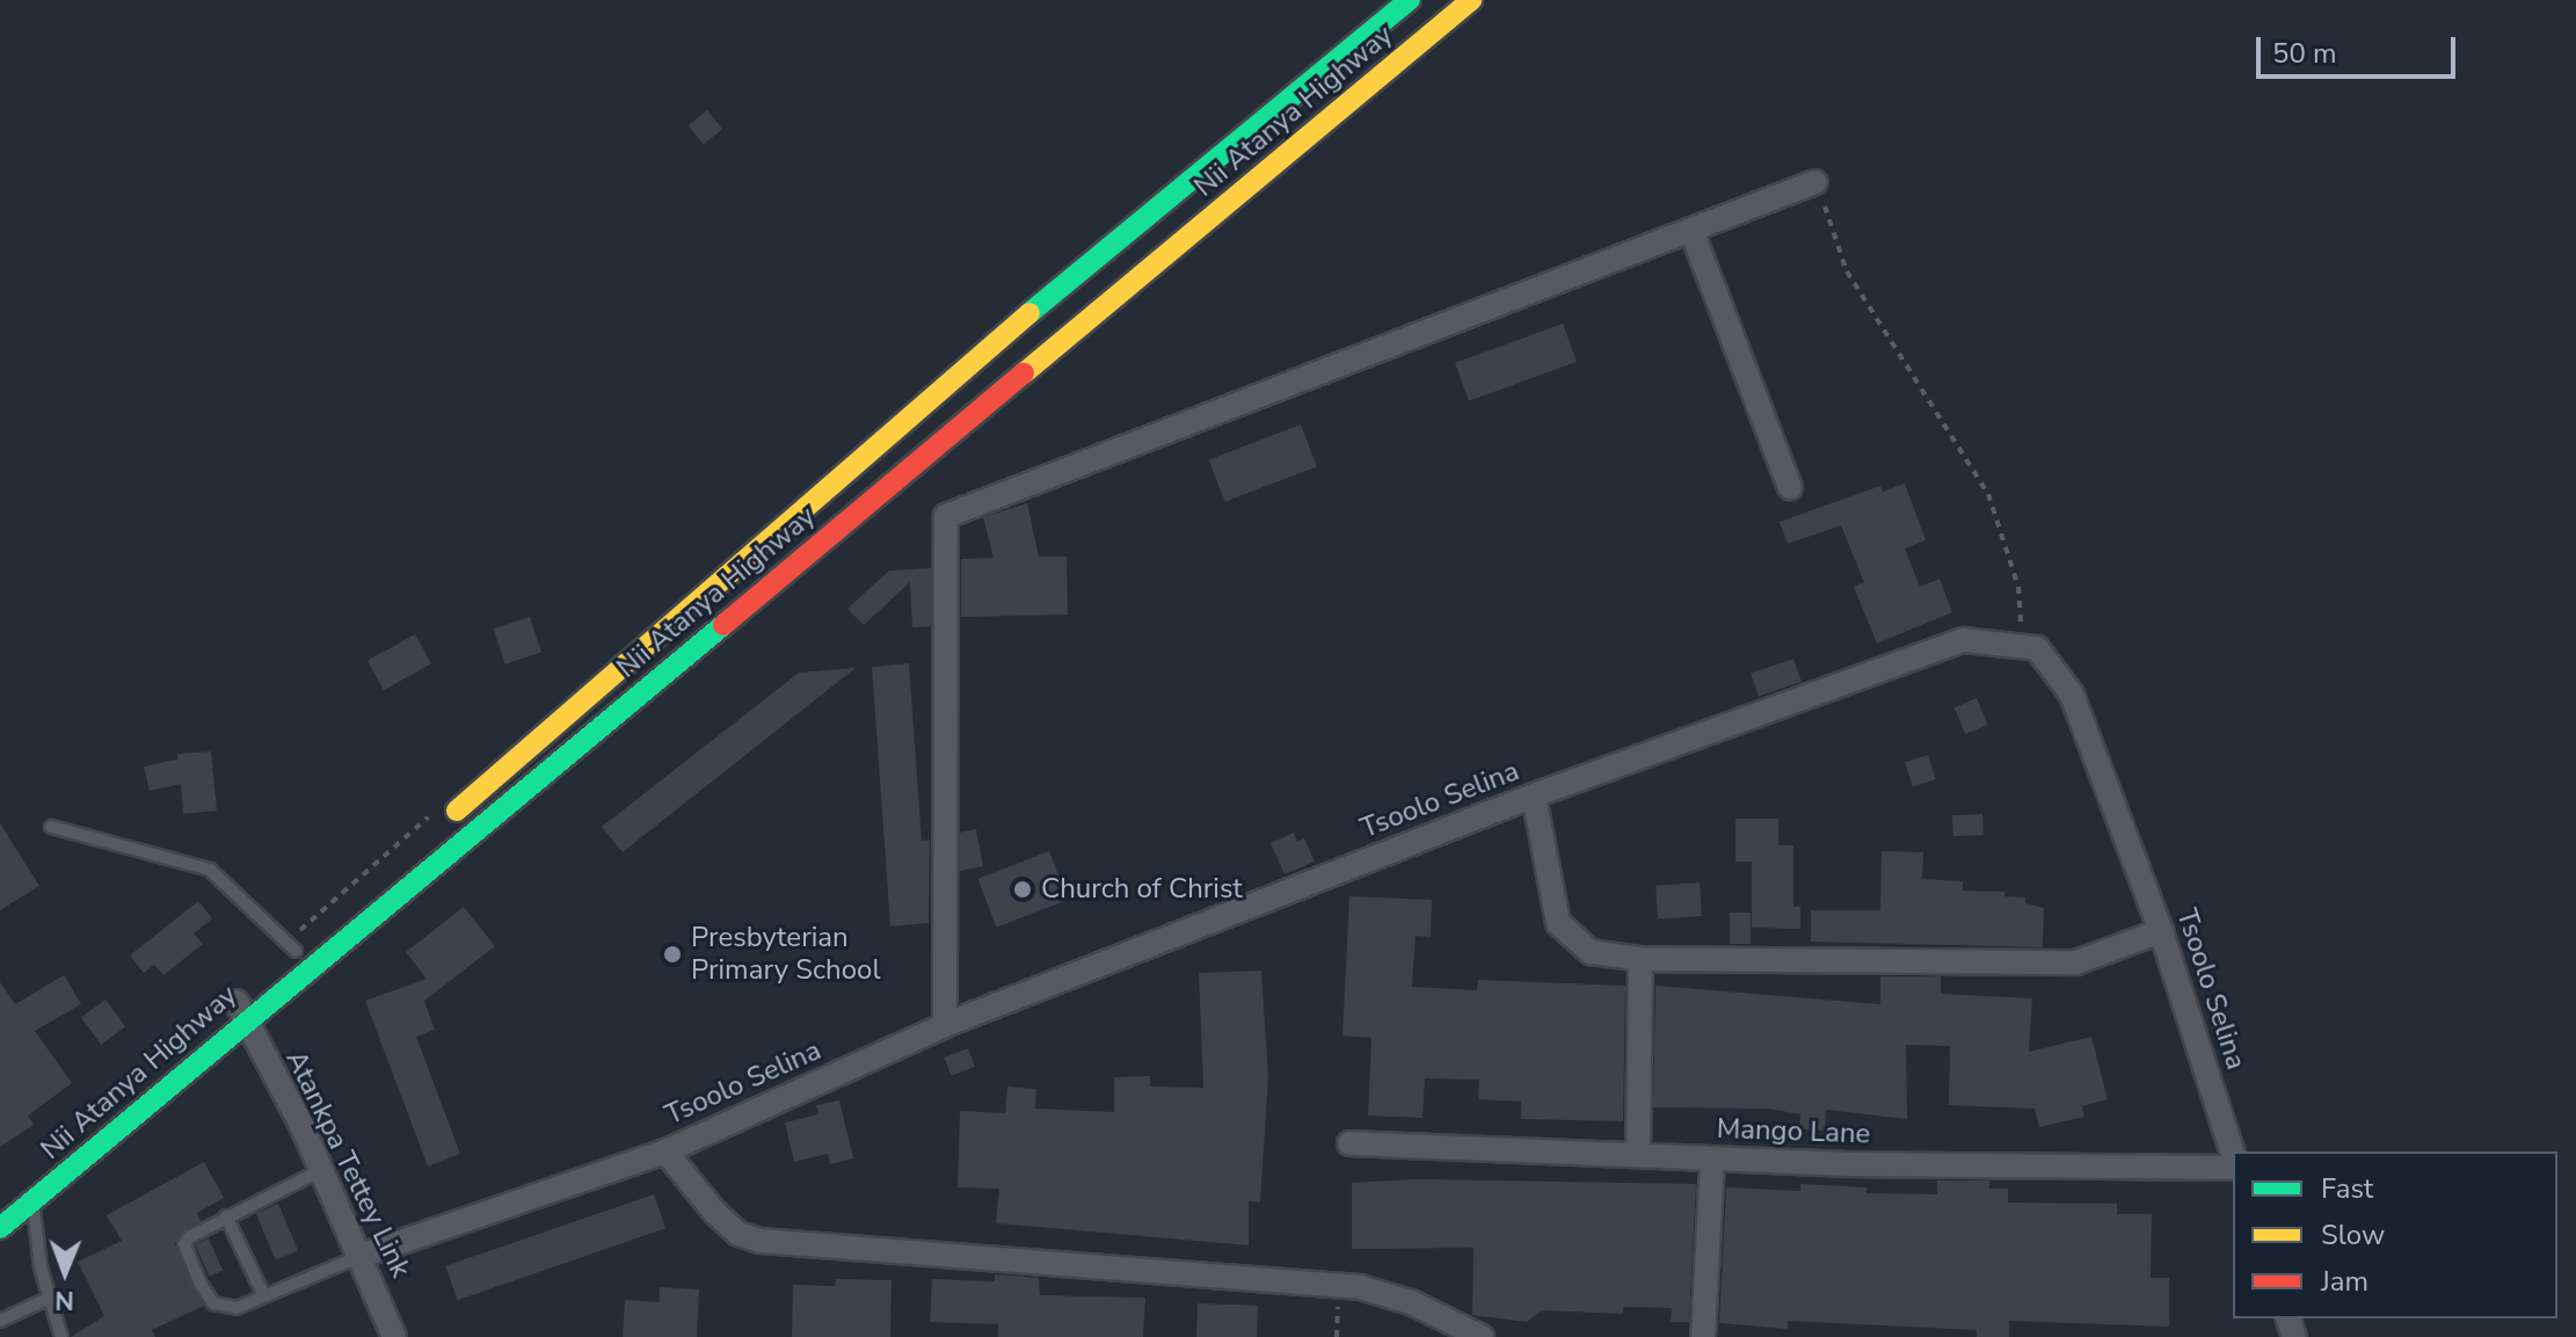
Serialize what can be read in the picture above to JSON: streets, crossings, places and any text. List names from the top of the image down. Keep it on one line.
{"streets":{"main road":["Nii Atanya Highway"],"street":["Tsoolo Selina","Mango Lane","Atankpa Tettey Link"]},"crossings":[["Nii Atanya Highway","Atankpa Tettey Link"],["Tsoolo Selina","Atankpa Tettey Link"]],"places":["Church of Christ","Presbyterian Primary School"],"legend":["Fast","Slow","Jam"],"scale_bar":"50 m","north":"bottom"}
